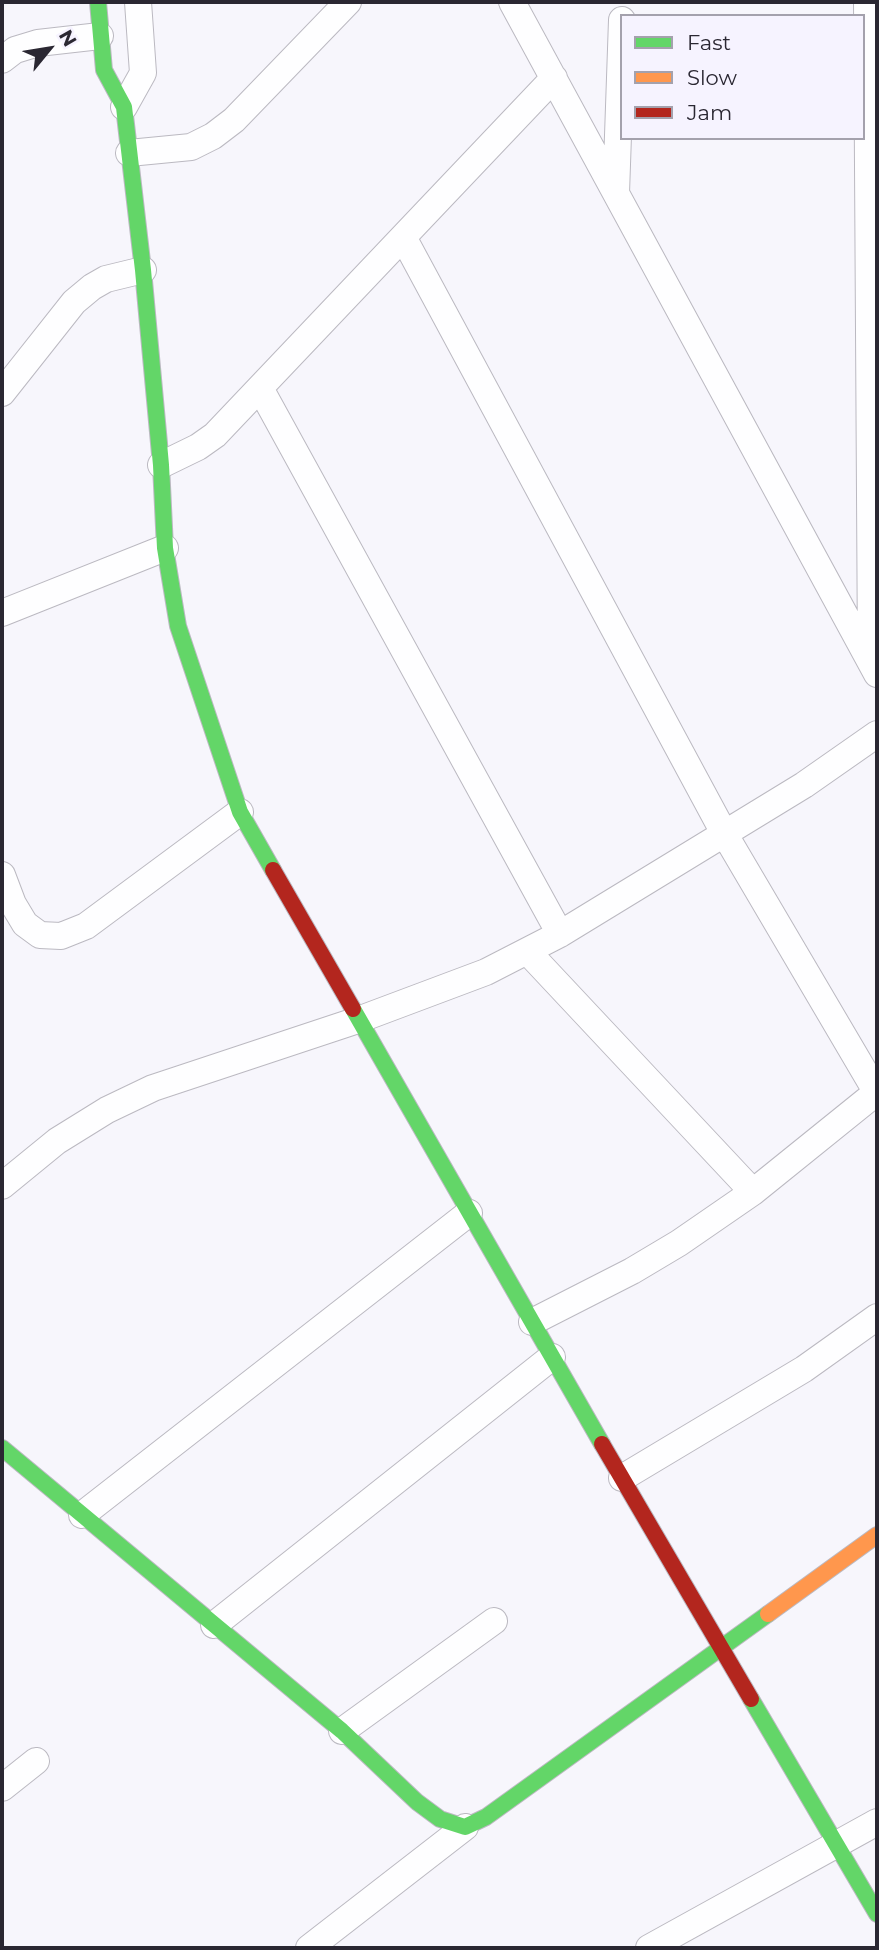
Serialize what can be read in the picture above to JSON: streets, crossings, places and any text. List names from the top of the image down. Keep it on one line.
{"legend":["Fast","Slow","Jam"],"north":"top right"}
